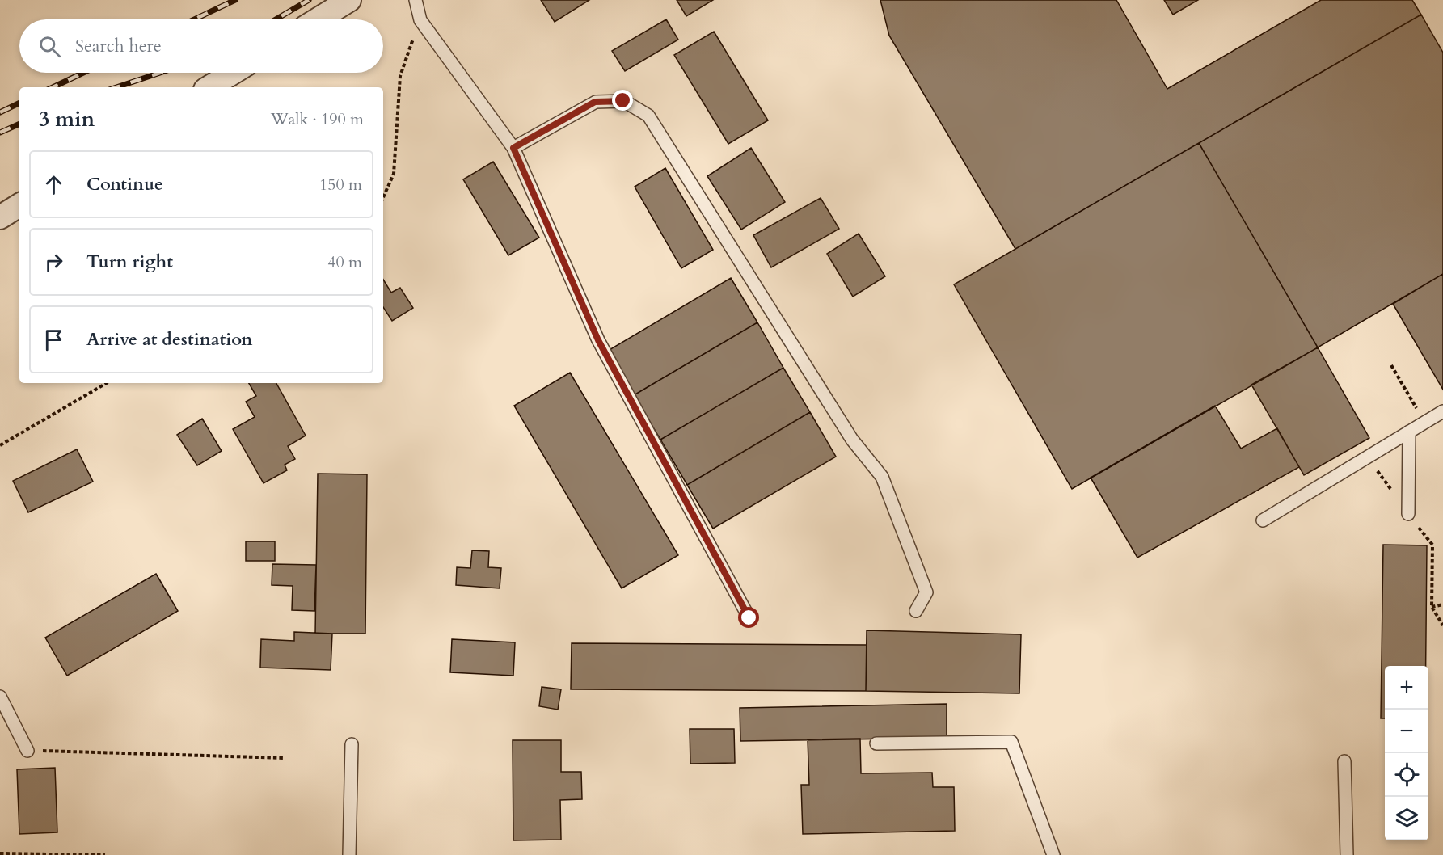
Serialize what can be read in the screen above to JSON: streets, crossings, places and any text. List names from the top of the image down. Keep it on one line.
{"page":{"search":"Search here","heading":["3 min","Walk · 190 m"],"list":[["Continue","150 m"],["Turn right","40 m"],"Arrive at destination"],"map_buttons":["+","−"]}}
